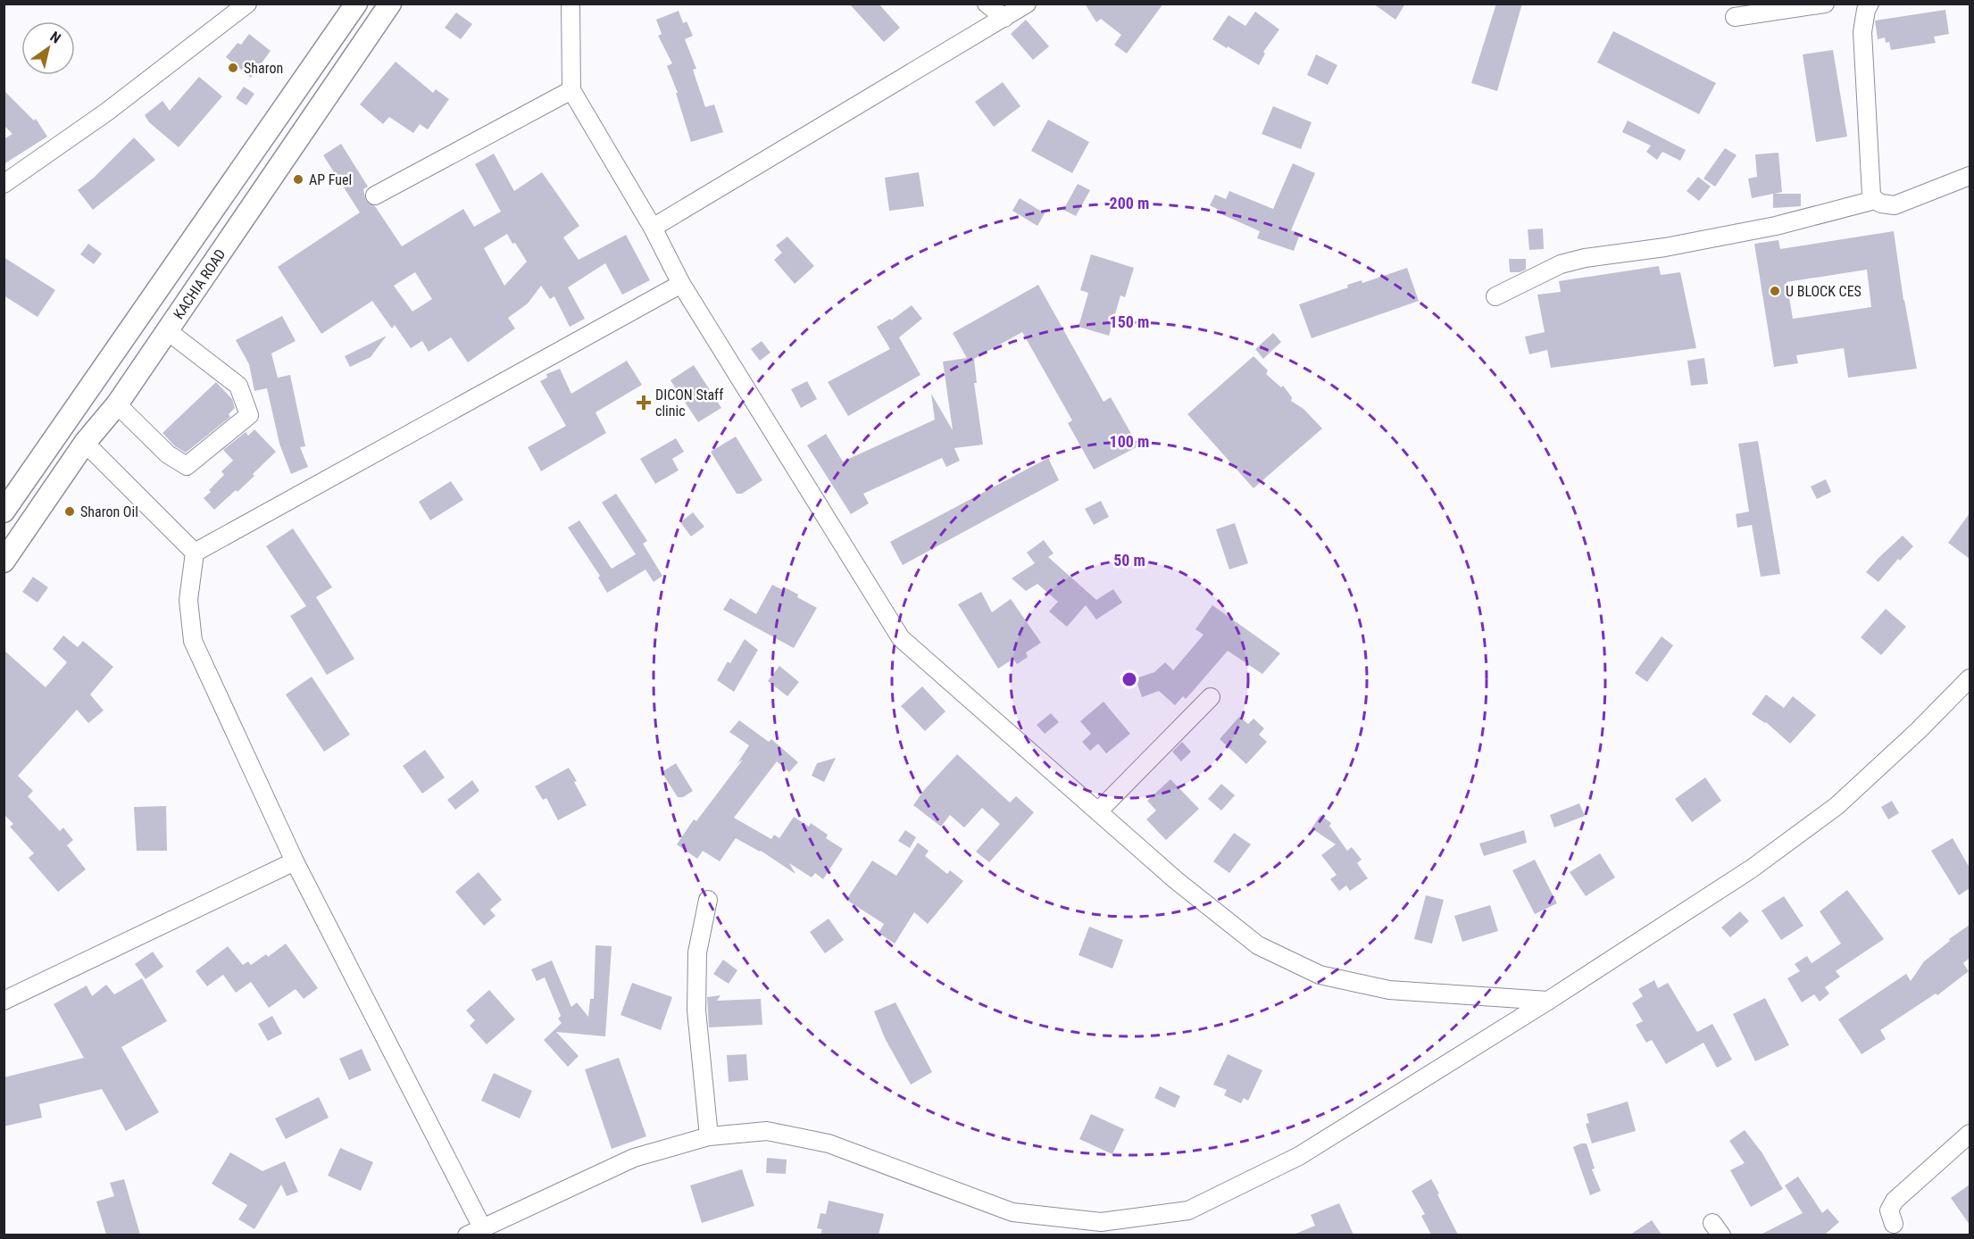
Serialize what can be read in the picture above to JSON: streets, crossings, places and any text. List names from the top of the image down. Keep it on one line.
{"streets":{"main road":["KACHIA ROAD"]},"places":{"other":["Sharon","AP Fuel","U BLOCK CES","Sharon Oil"],"health":["DICON Staff clinic"]},"north":"top right","rings":["200 m","150 m","100 m","50 m"]}
